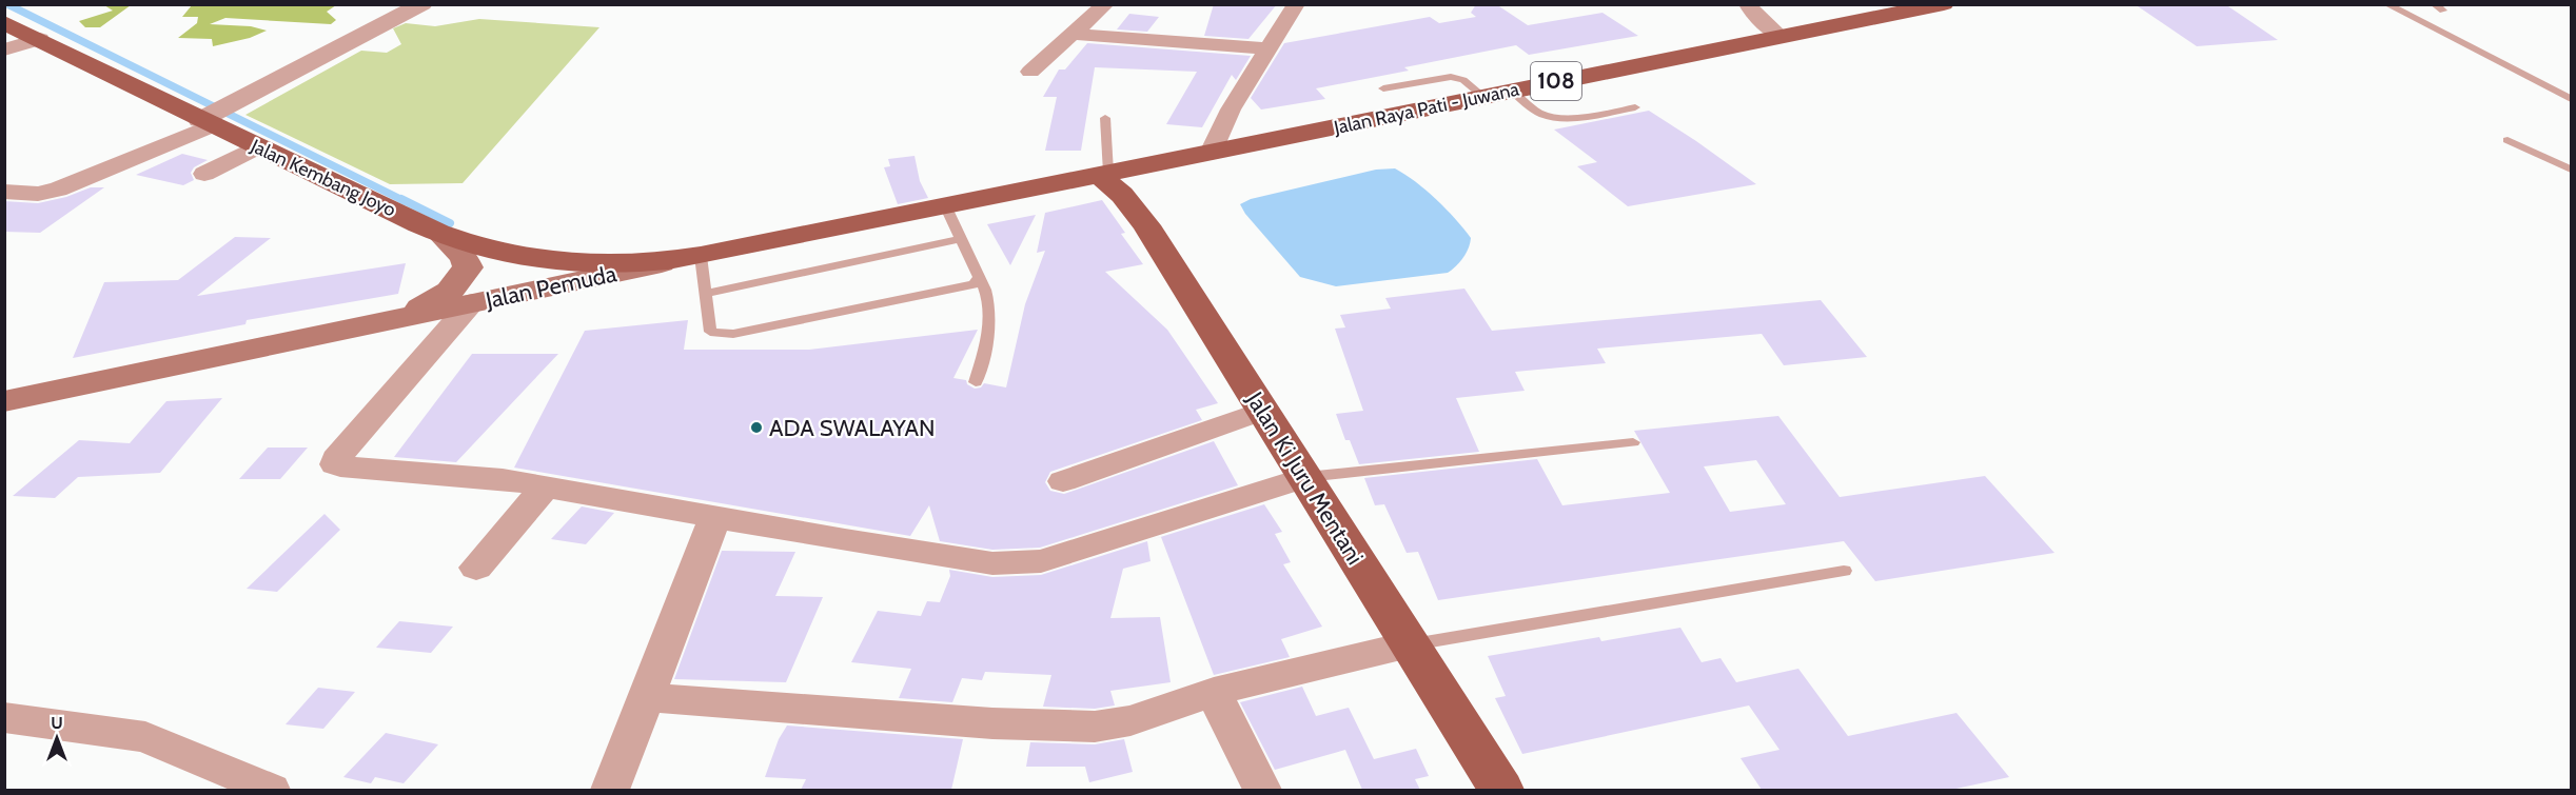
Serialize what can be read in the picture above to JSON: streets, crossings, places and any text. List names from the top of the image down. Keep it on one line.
{"streets":{"main road":["108","Jalan Raya Pati - Juwana","Jalan Kembang Joyo","Jalan Pemuda","Jalan Ki Juru Mentani"]},"crossings":[["Jalan Raya Pati - Juwana","Jalan Pemuda"],["Jalan Raya Pati - Juwana","Jalan Ki Juru Mentani"],["Jalan Kembang Joyo","Jalan Pemuda"],["Jalan Pemuda","Jalan Ki Juru Mentani"]],"places":["ADA SWALAYAN"],"north":"top"}
